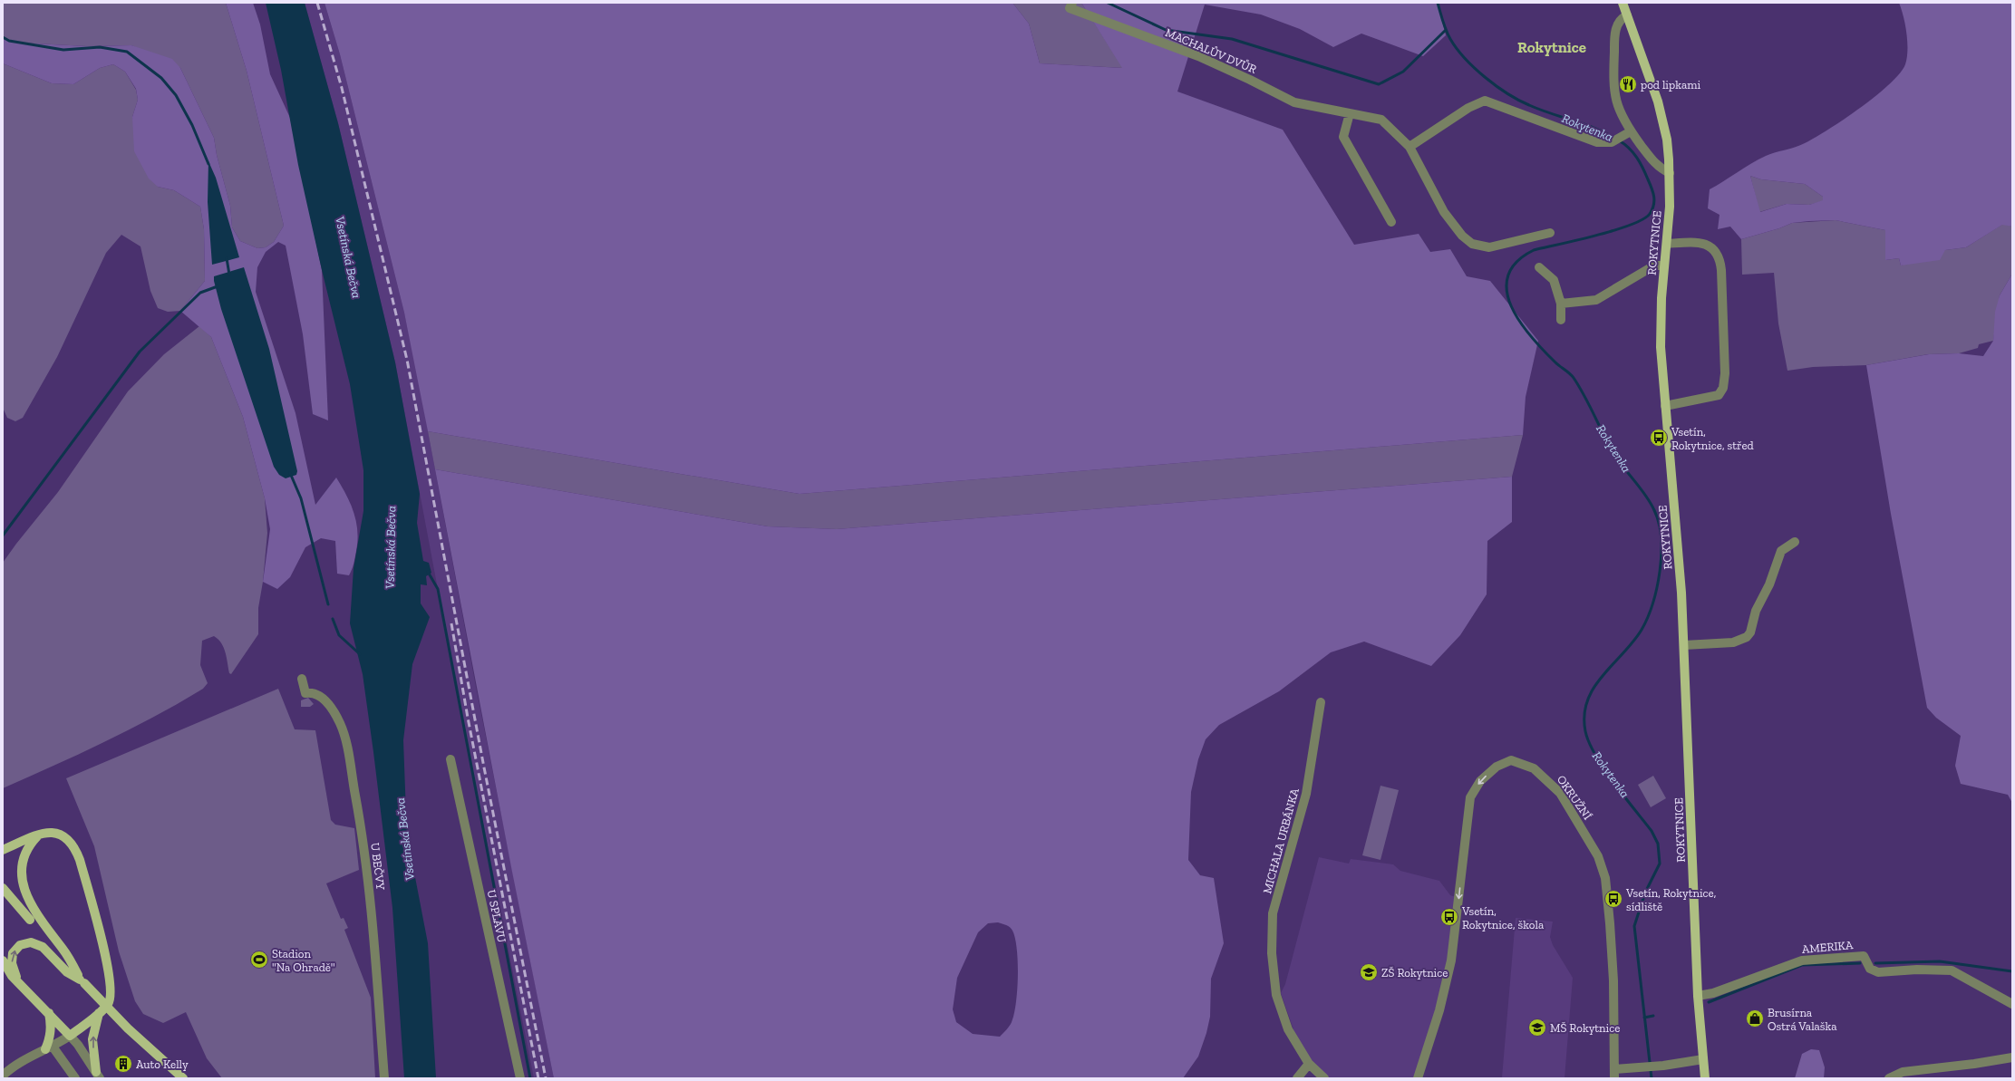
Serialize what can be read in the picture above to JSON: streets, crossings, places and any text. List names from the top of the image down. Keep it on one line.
{"streets":{"main road":["ROKYTNICE"],"street":["MACHALŮV DVŮR","OKRUŽNÍ","MICHALA URBÁNKA","U BEČVY","U SPLAVU","AMERIKA"]},"crossings":[["ROKYTNICE","AMERIKA"]],"districts":["Rokytnice"],"water":["Rokytenka","Vsetínská Bečva"],"places":{"restaurant":["pod lipkami"],"bus stop":["Vsetín, Rokytnice, střed","Vsetín, Rokytnice, sídliště","Vsetín, Rokytnice, škola"],"sports":["Stadion \"Na Ohradě\""],"school or university":["ZŠ Rokytnice","MŠ Rokytnice"],"shop":["Brusírna Ostrá Valaška"],"building":["Auto Kelly"]}}
